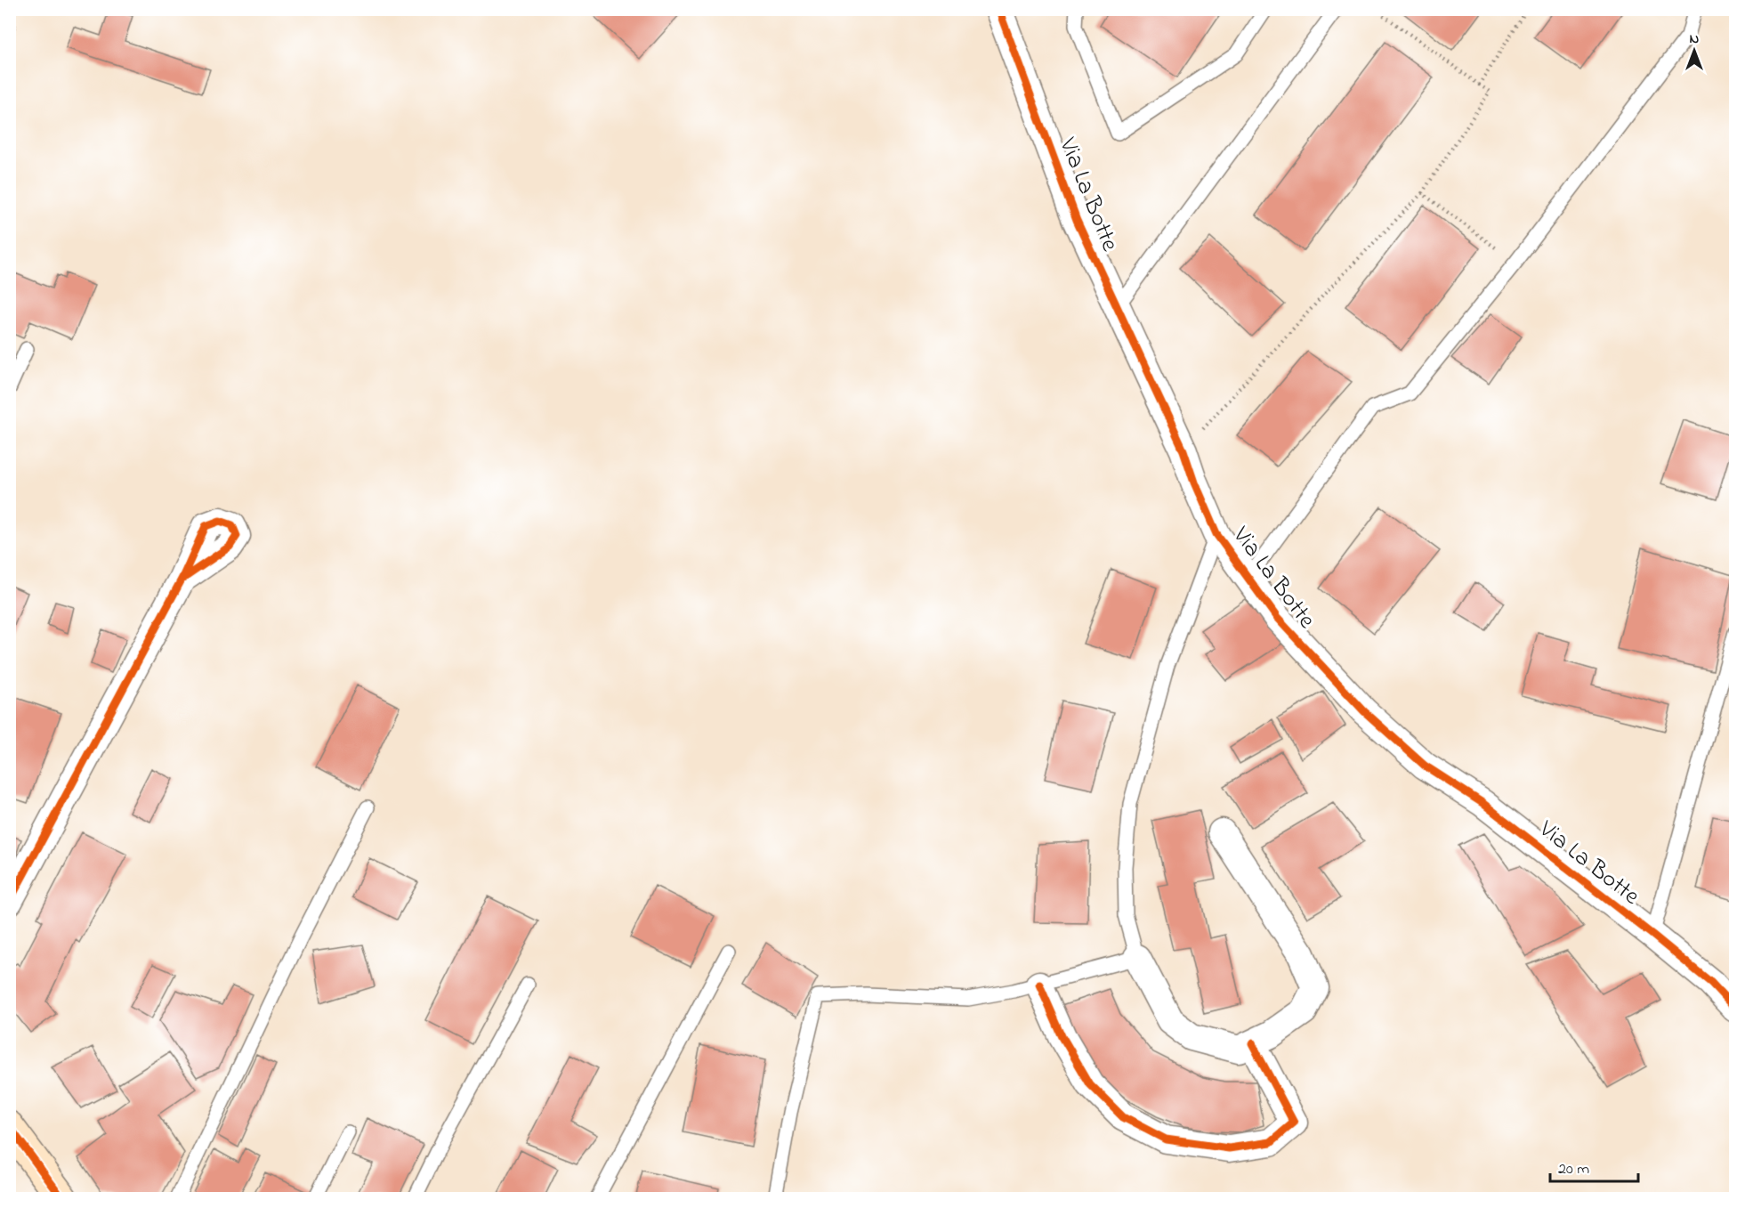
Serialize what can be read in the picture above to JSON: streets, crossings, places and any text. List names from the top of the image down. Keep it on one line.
{"streets":{"street":["Via La Botte"]},"scale_bar":"20 m","north":"top"}
